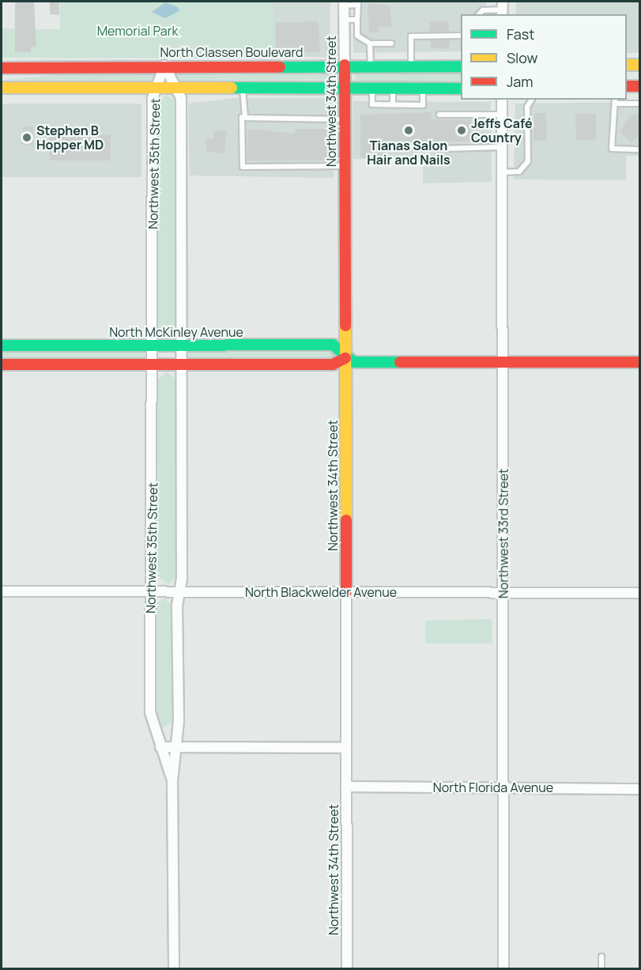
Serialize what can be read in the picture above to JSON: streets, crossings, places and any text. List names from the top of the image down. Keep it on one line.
{"streets":{"street":["North Classen Boulevard","Northwest 34th Street","Northwest 35th Street","North McKinley Avenue","Northwest 33rd Street","North Blackwelder Avenue","North Florida Avenue"]},"crossings":[["North Classen Boulevard","Northwest 34th Street"],["North Classen Boulevard","Northwest 35th Street"],["Northwest 34th Street","North McKinley Avenue"],["Northwest 34th Street","North Blackwelder Avenue"],["Northwest 34th Street","North Florida Avenue"],["Northwest 35th Street","North McKinley Avenue"],["Northwest 35th Street","North Blackwelder Avenue"],["North McKinley Avenue","Northwest 33rd Street"],["Northwest 33rd Street","North Blackwelder Avenue"],["Northwest 33rd Street","North Florida Avenue"]],"parks":["Memorial Park"],"places":["Tianas Salon Hair and Nails","Jeffs Café Country","Stephen B Hopper MD"],"legend":["Fast","Slow","Jam"]}
